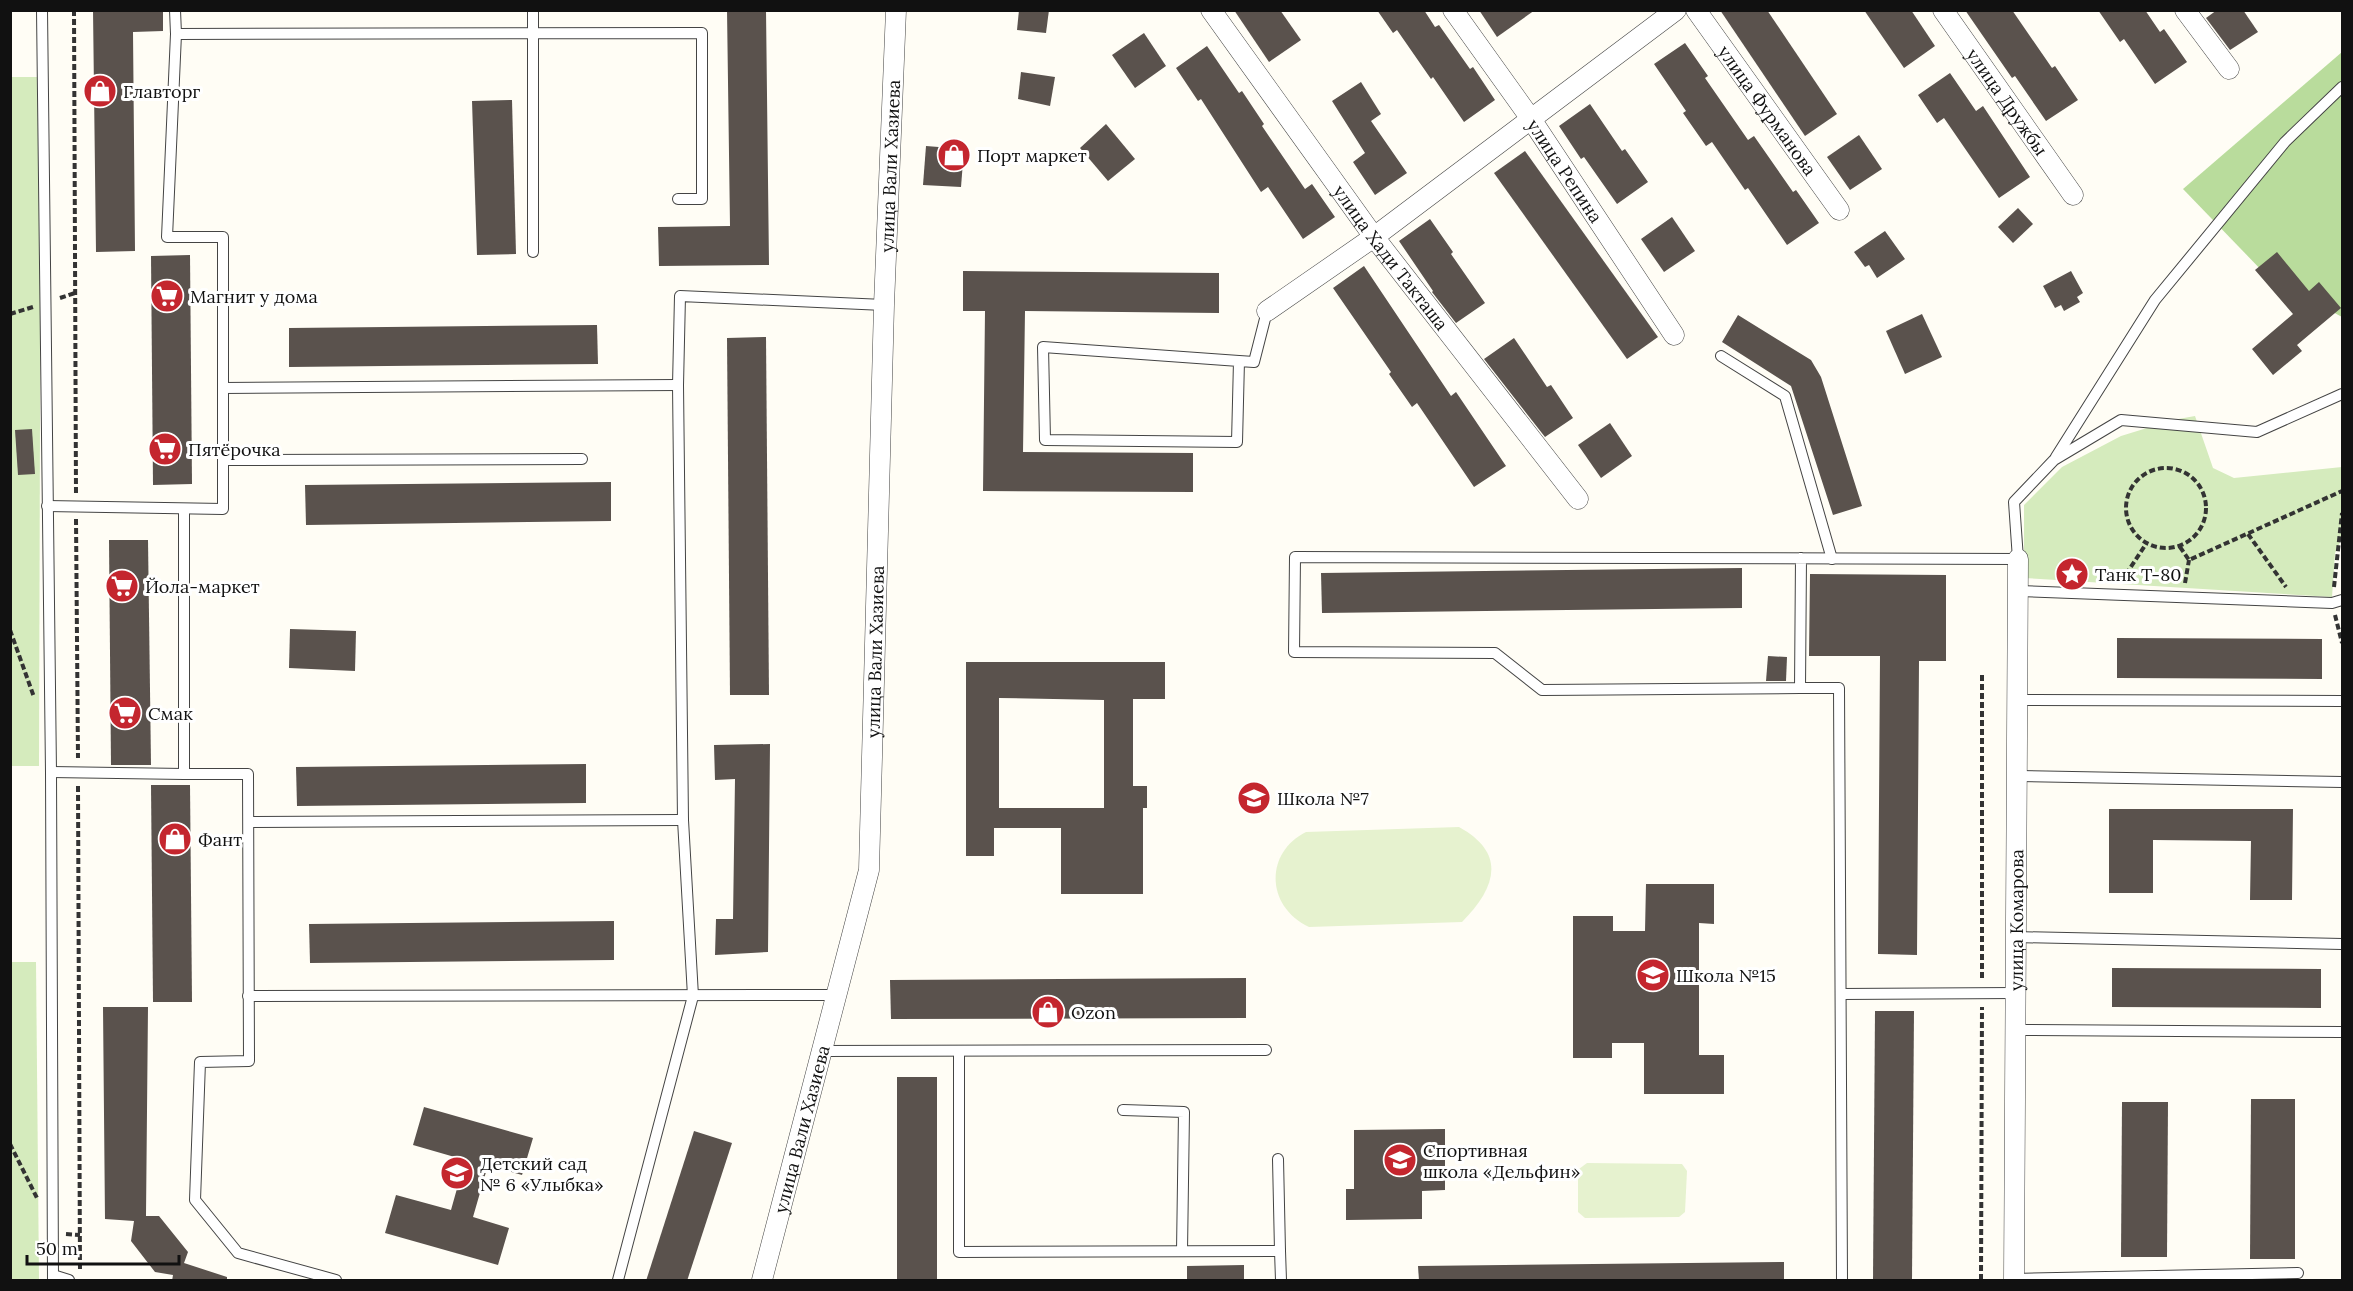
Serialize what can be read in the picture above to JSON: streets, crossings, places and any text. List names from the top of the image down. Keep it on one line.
{"streets":{"street":["улица Дружбы","улица Фурманова","улица Вали Хазиева","улица Репина","улица Хади Такташа","улица Комарова"]},"places":{"shop":["Главторг","Порт маркет","Фант","Ozon"],"supermarket":["Магнит у дома","Пятёрочка","Йола-маркет","Смак"],"place":["Танк Т-80"],"school or university":["Школа №7","Школа №15","Спортивная школа «Дельфин»","Детский сад № 6 «Улыбка»"]},"scale_bar":"50 m"}
